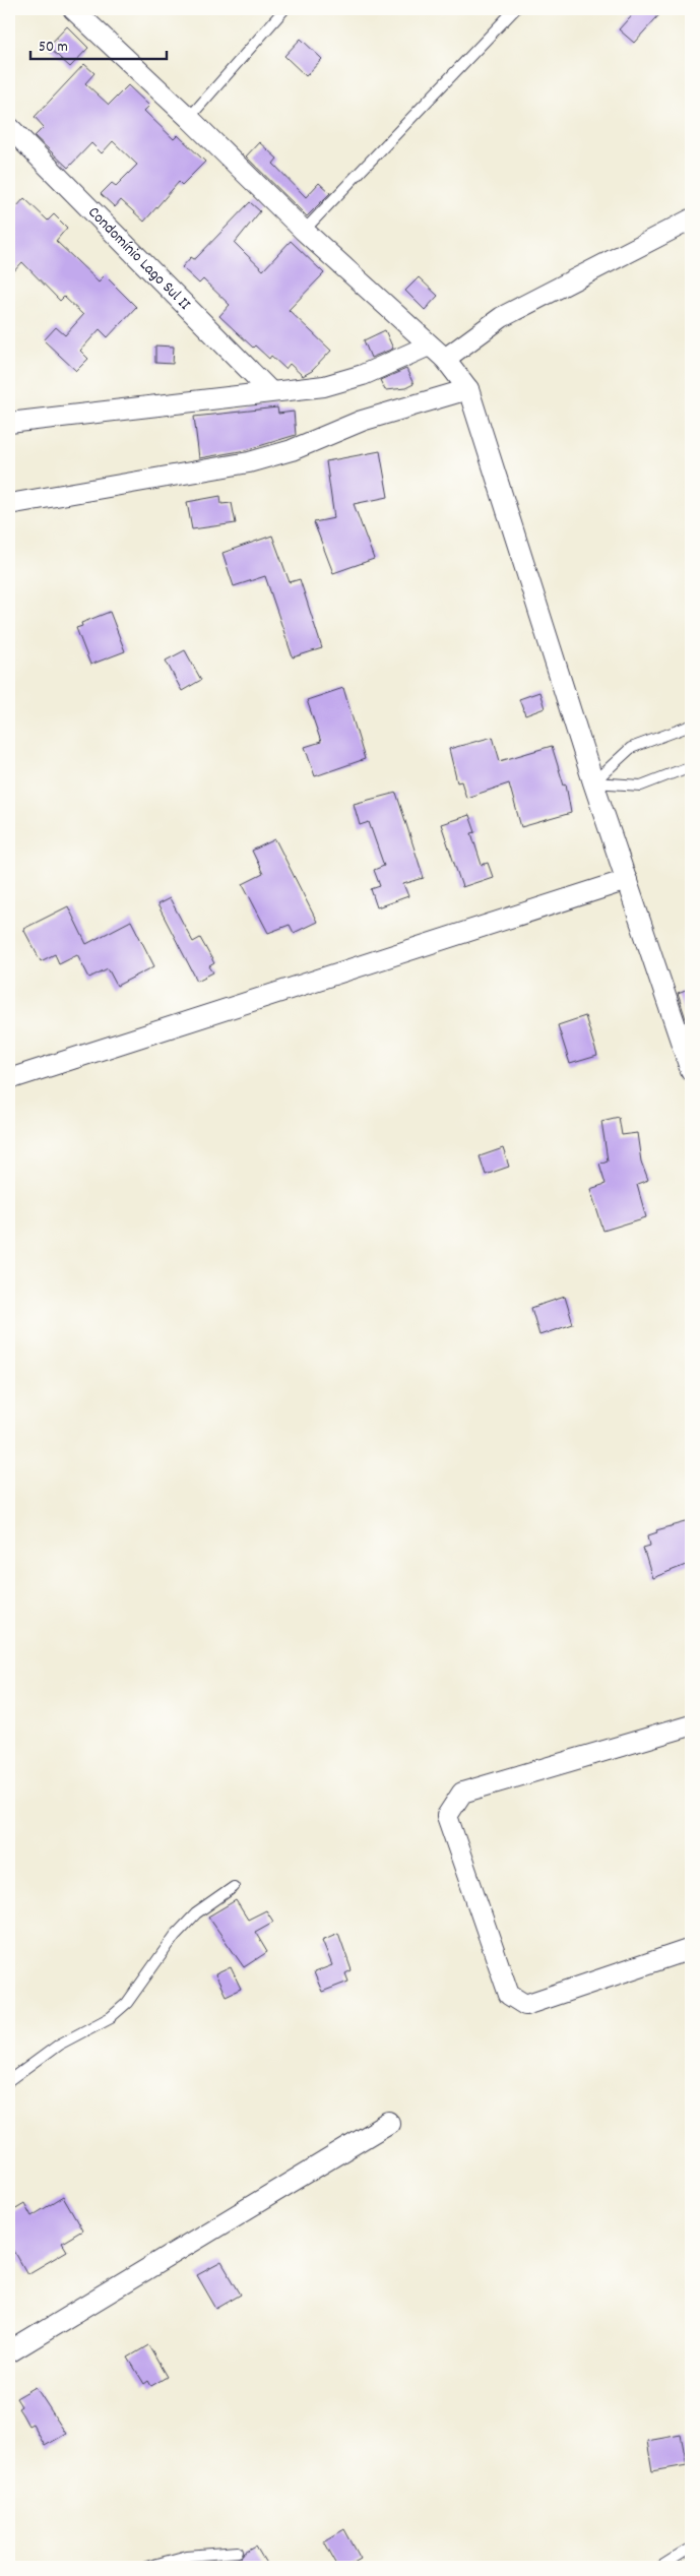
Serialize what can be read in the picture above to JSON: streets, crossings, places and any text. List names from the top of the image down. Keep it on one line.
{"streets":{"street":["Condomínio Lago Sul II"]},"scale_bar":"50 m"}
